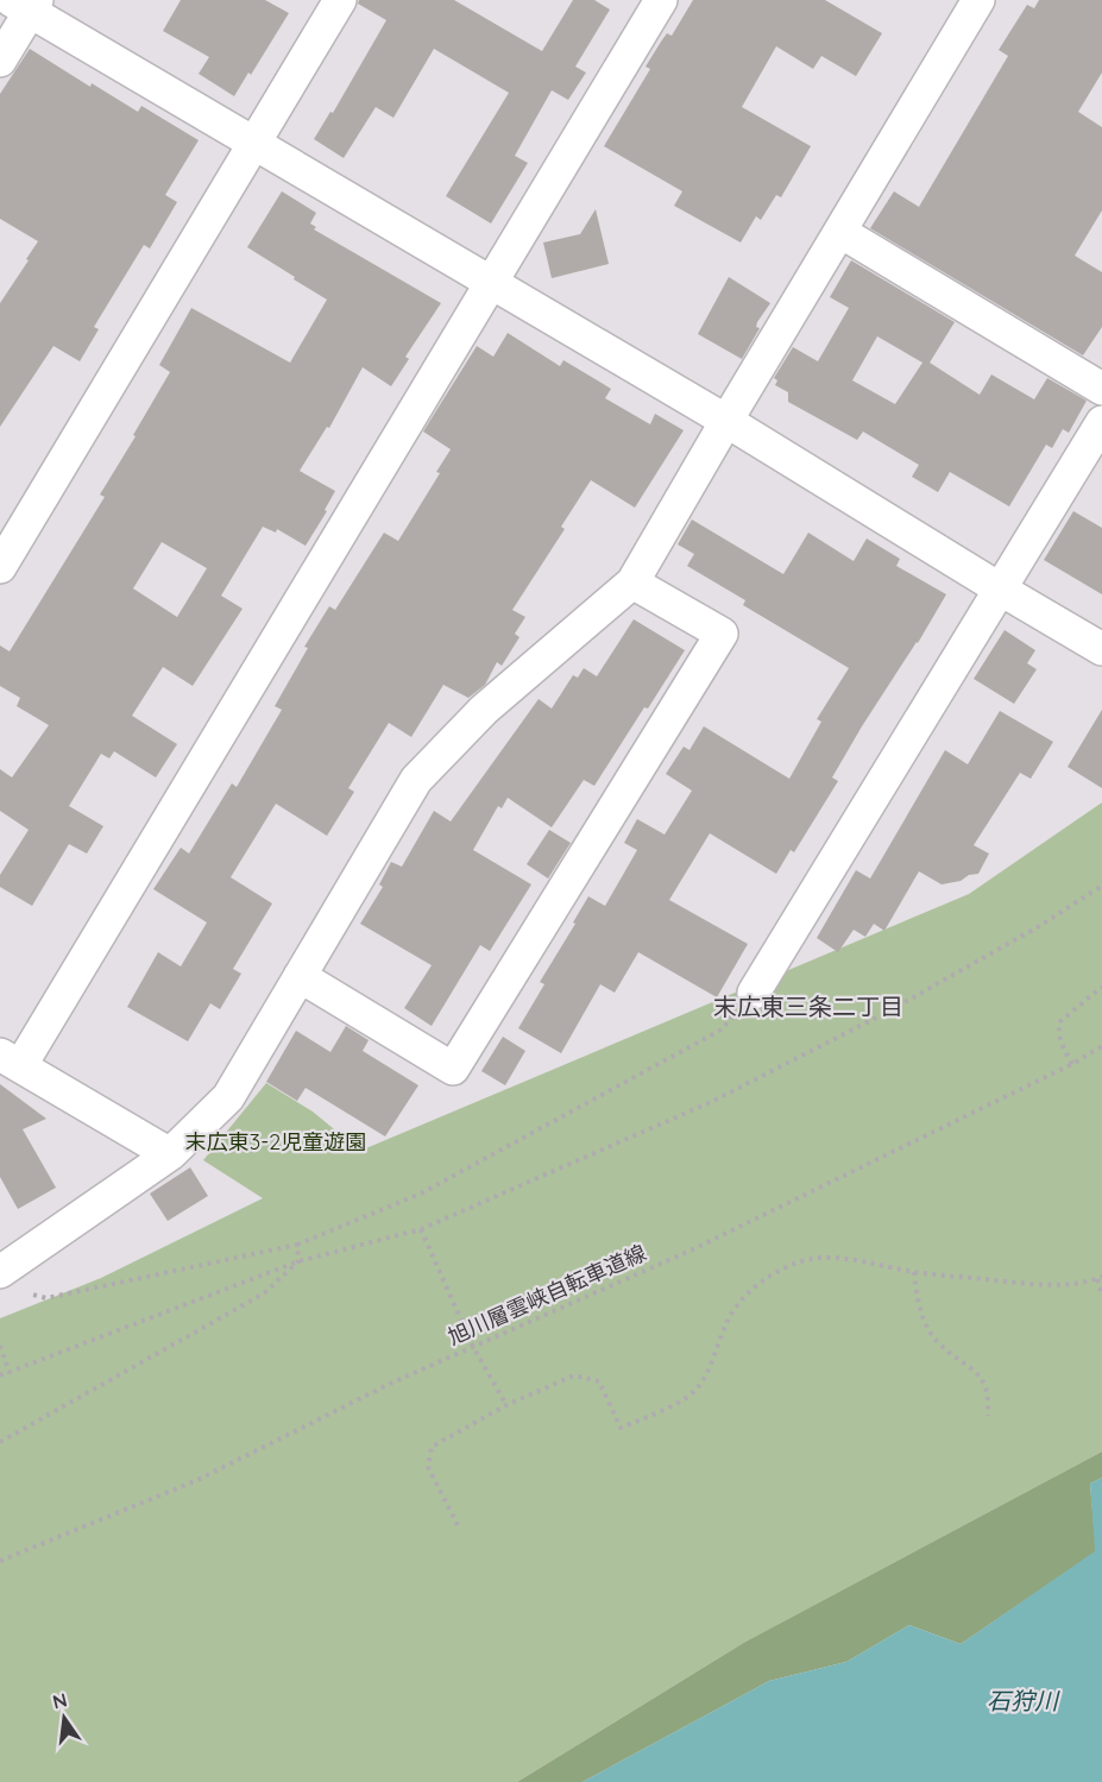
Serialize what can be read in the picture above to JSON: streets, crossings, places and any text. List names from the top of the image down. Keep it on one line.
{"streets":{"path":["旭川層雲峡自転車道線"]},"districts":["末広東三条二丁目"],"water":["石狩川"],"parks":["末広東3-2児童遊園"],"north":"top"}
